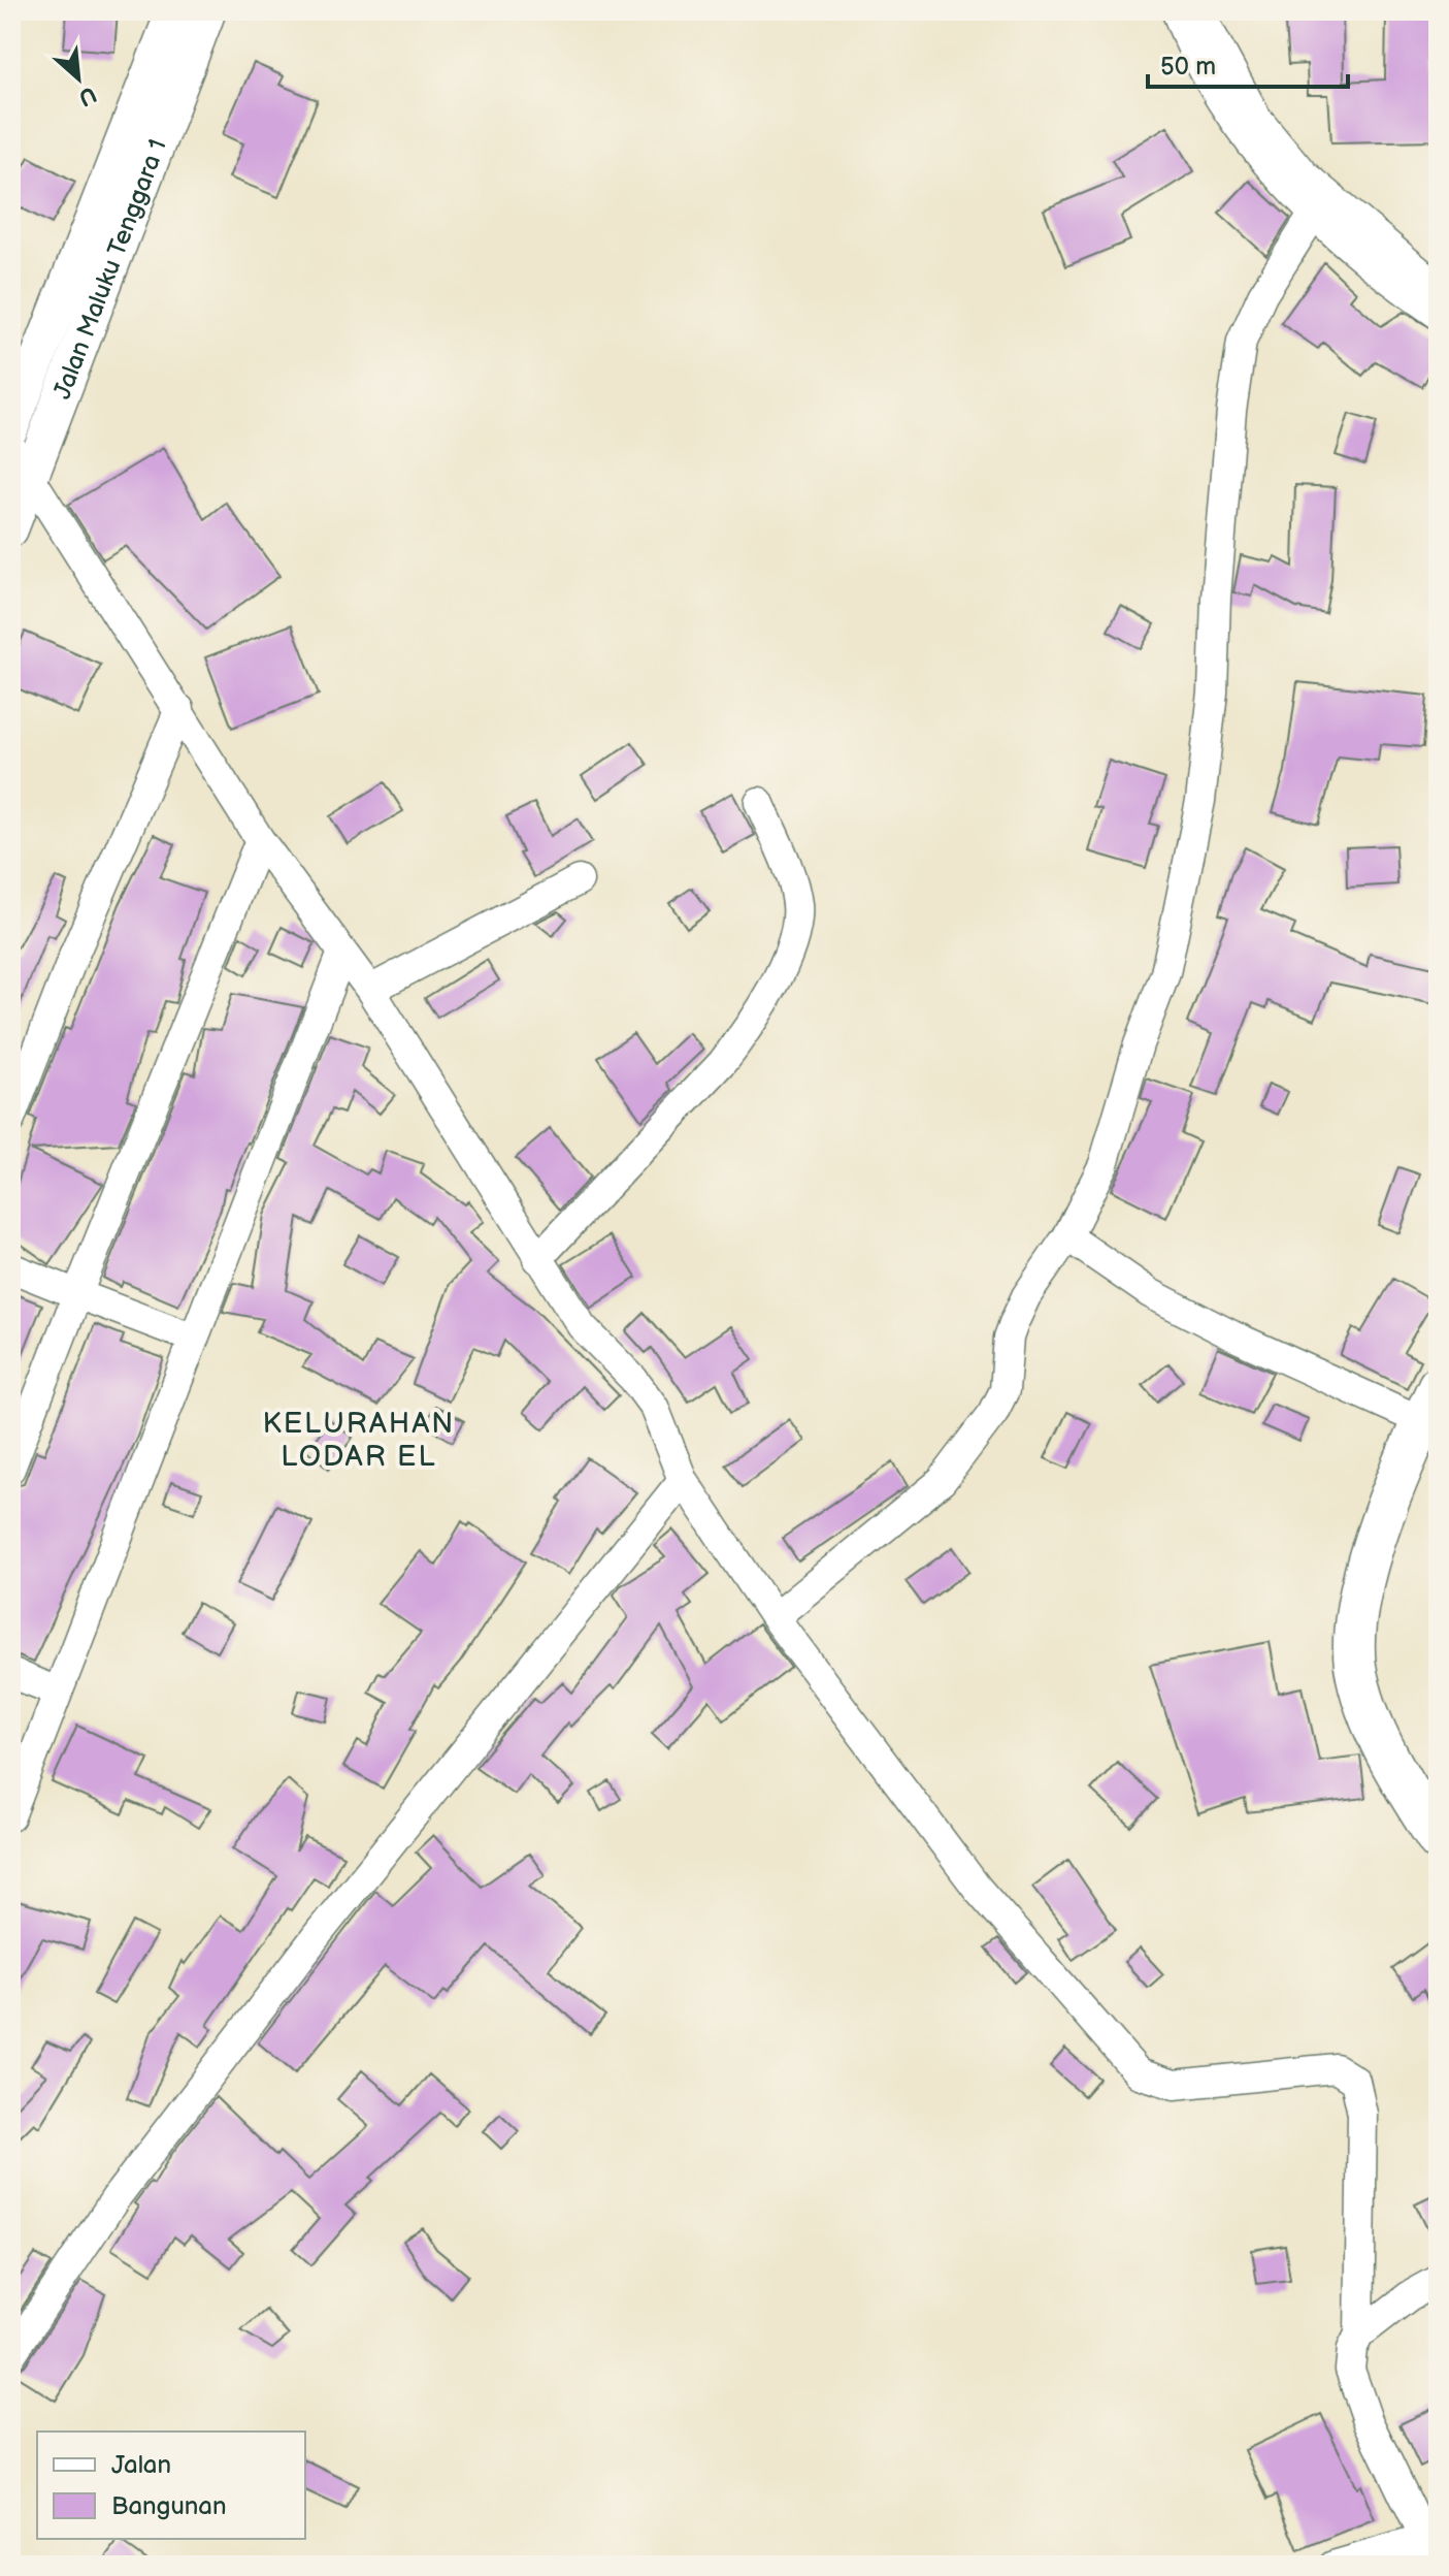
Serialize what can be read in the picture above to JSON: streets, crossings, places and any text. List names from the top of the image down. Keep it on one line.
{"streets":{"main road":["Jalan Maluku Tenggara 1"]},"districts":["KELURAHAN LODAR EL"],"legend":["Jalan","Bangunan"],"scale_bar":"50 m","north":"bottom right"}
